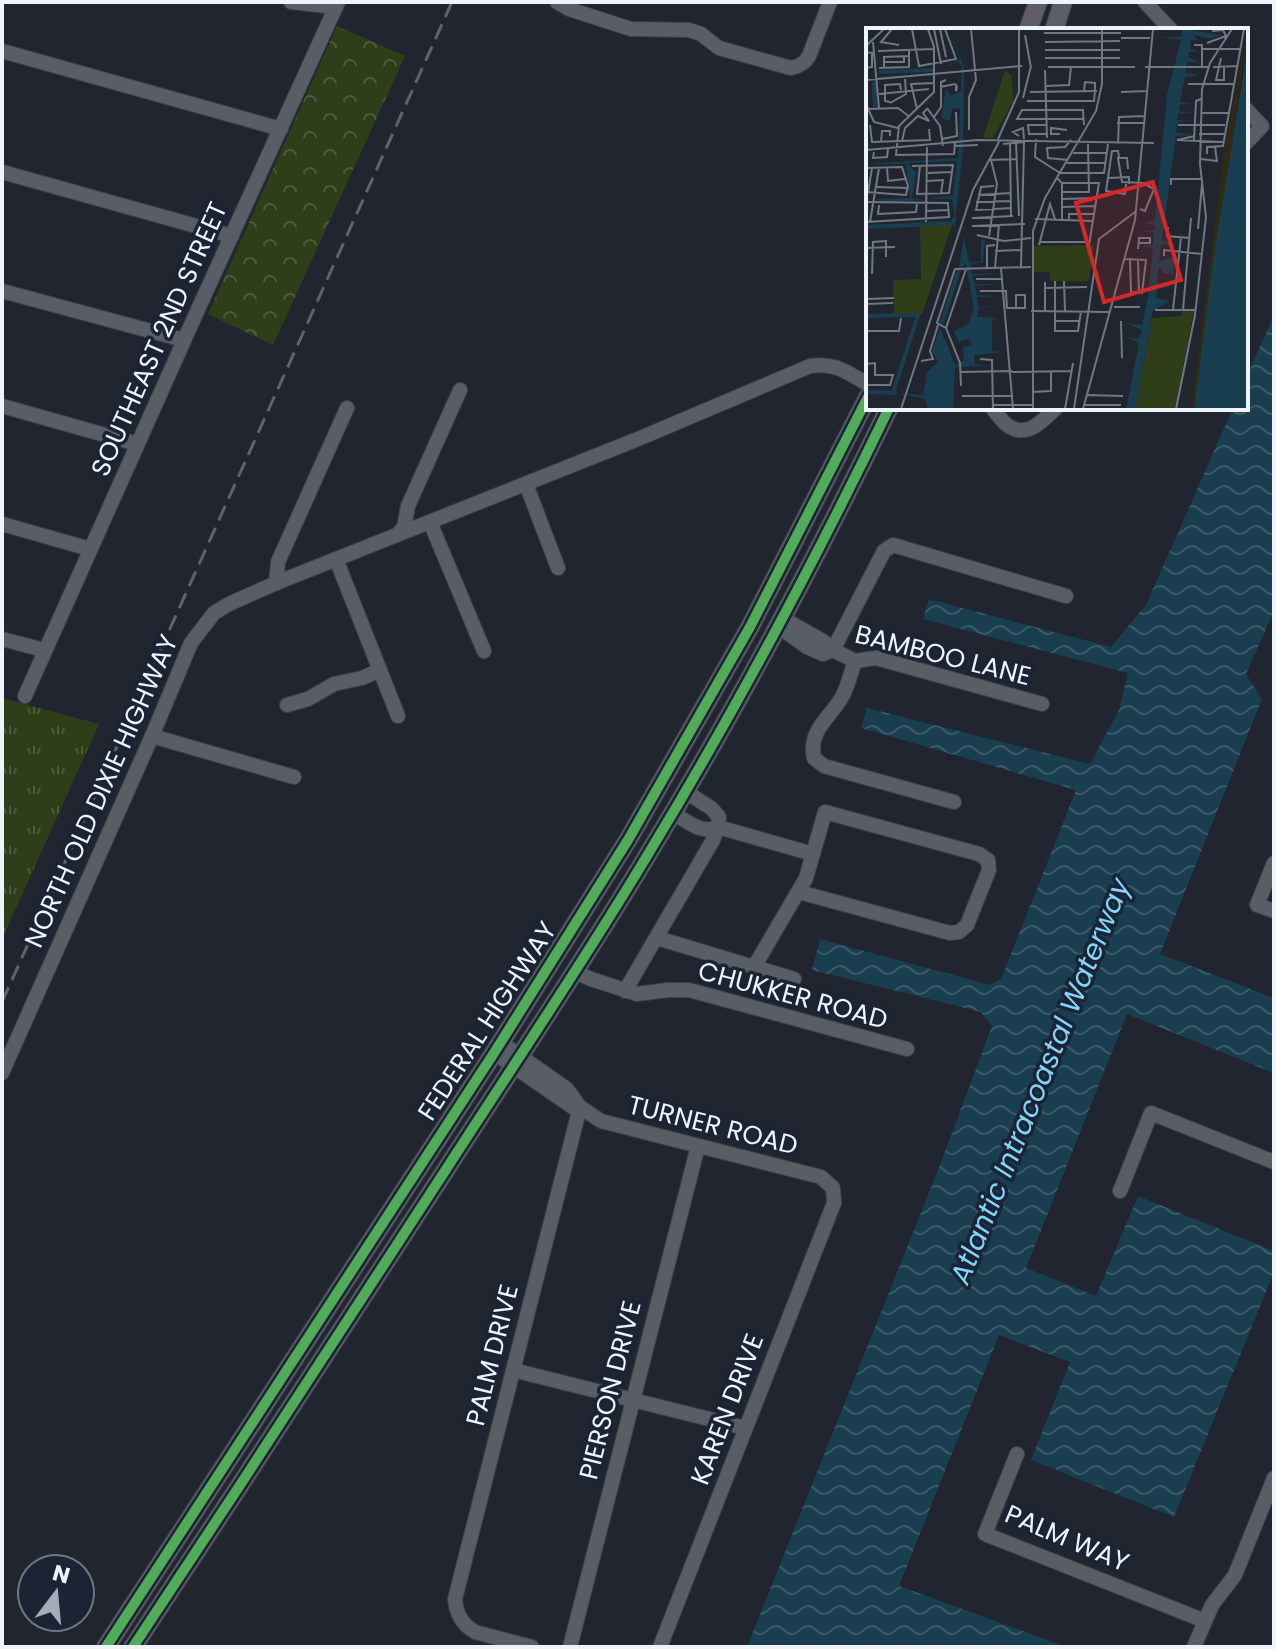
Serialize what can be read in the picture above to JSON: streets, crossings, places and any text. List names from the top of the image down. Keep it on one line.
{"streets":{"main road":["FEDERAL HIGHWAY"],"street":["SOUTHEAST 2ND STREET","BAMBOO LANE","NORTH OLD DIXIE HIGHWAY","CHUKKER ROAD","TURNER ROAD","PALM DRIVE","PIERSON DRIVE","KAREN DRIVE","PALM WAY"]},"crossings":[["BAMBOO LANE","FEDERAL HIGHWAY"],["CHUKKER ROAD","FEDERAL HIGHWAY"],["FEDERAL HIGHWAY","TURNER ROAD"],["TURNER ROAD","PALM DRIVE"],["TURNER ROAD","PIERSON DRIVE"],["TURNER ROAD","KAREN DRIVE"]],"water":["Atlantic Intracoastal Waterway"],"north":"top"}
